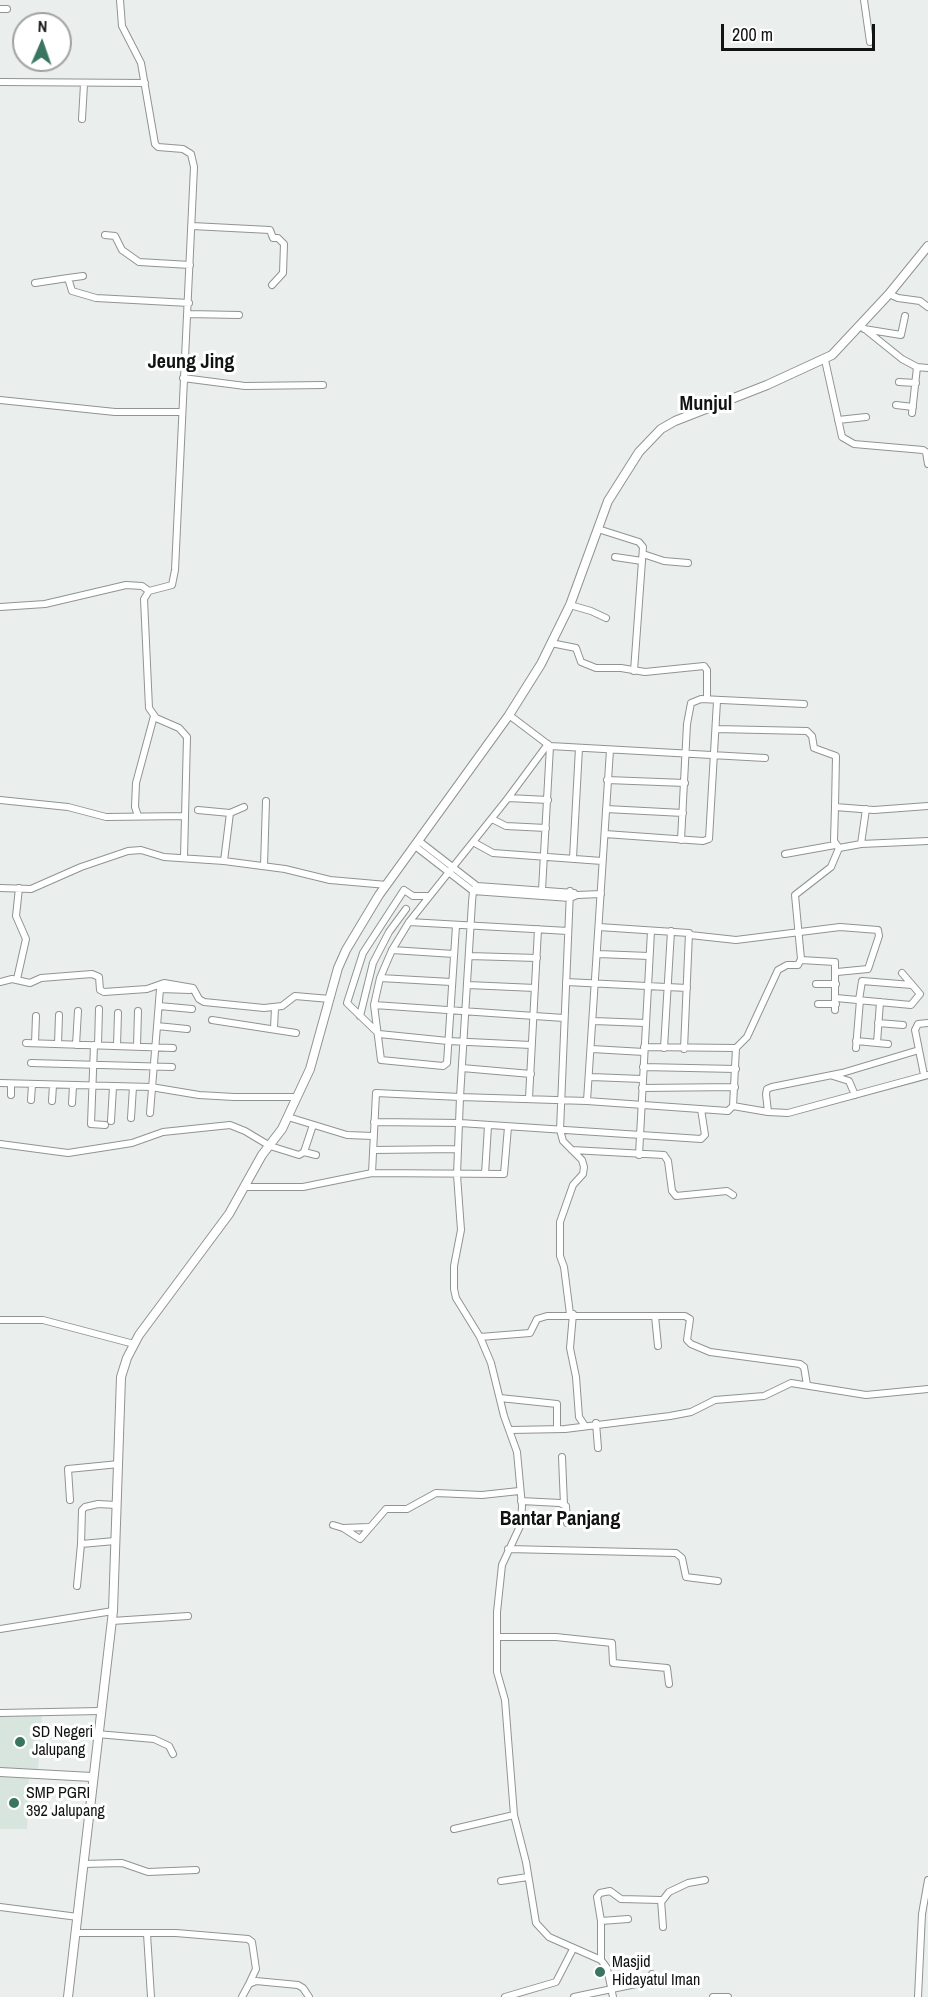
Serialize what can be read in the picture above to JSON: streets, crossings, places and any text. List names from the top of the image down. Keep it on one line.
{"districts":["Jeung Jing","Munjul","Bantar Panjang"],"places":["SD Negeri Jalupang","SMP PGRI 392 Jalupang","Masjid Hidayatul Iman"],"scale_bar":"200 m","north":"top"}
